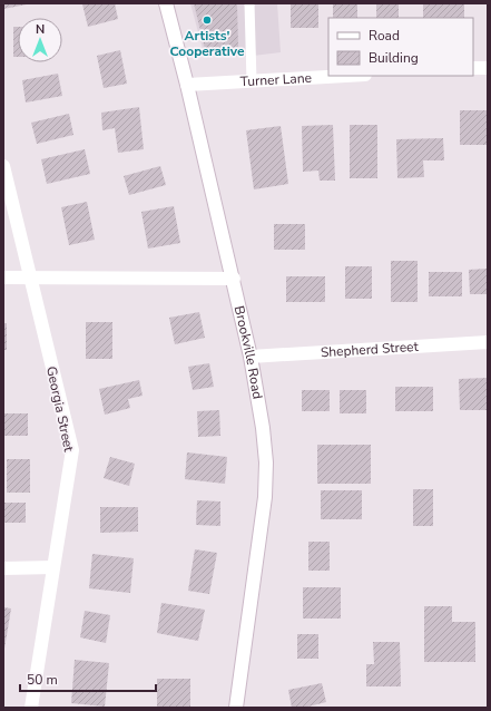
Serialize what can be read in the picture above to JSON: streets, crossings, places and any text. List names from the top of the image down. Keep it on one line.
{"streets":{"street":["Turner Lane","Shepherd Street","Brookville Road","Georgia Street"]},"crossings":[["Turner Lane","Brookville Road"],["Shepherd Street","Brookville Road"]],"places":["Artists' Cooperative"],"legend":["Road","Building"],"scale_bar":"50 m","north":"top"}
